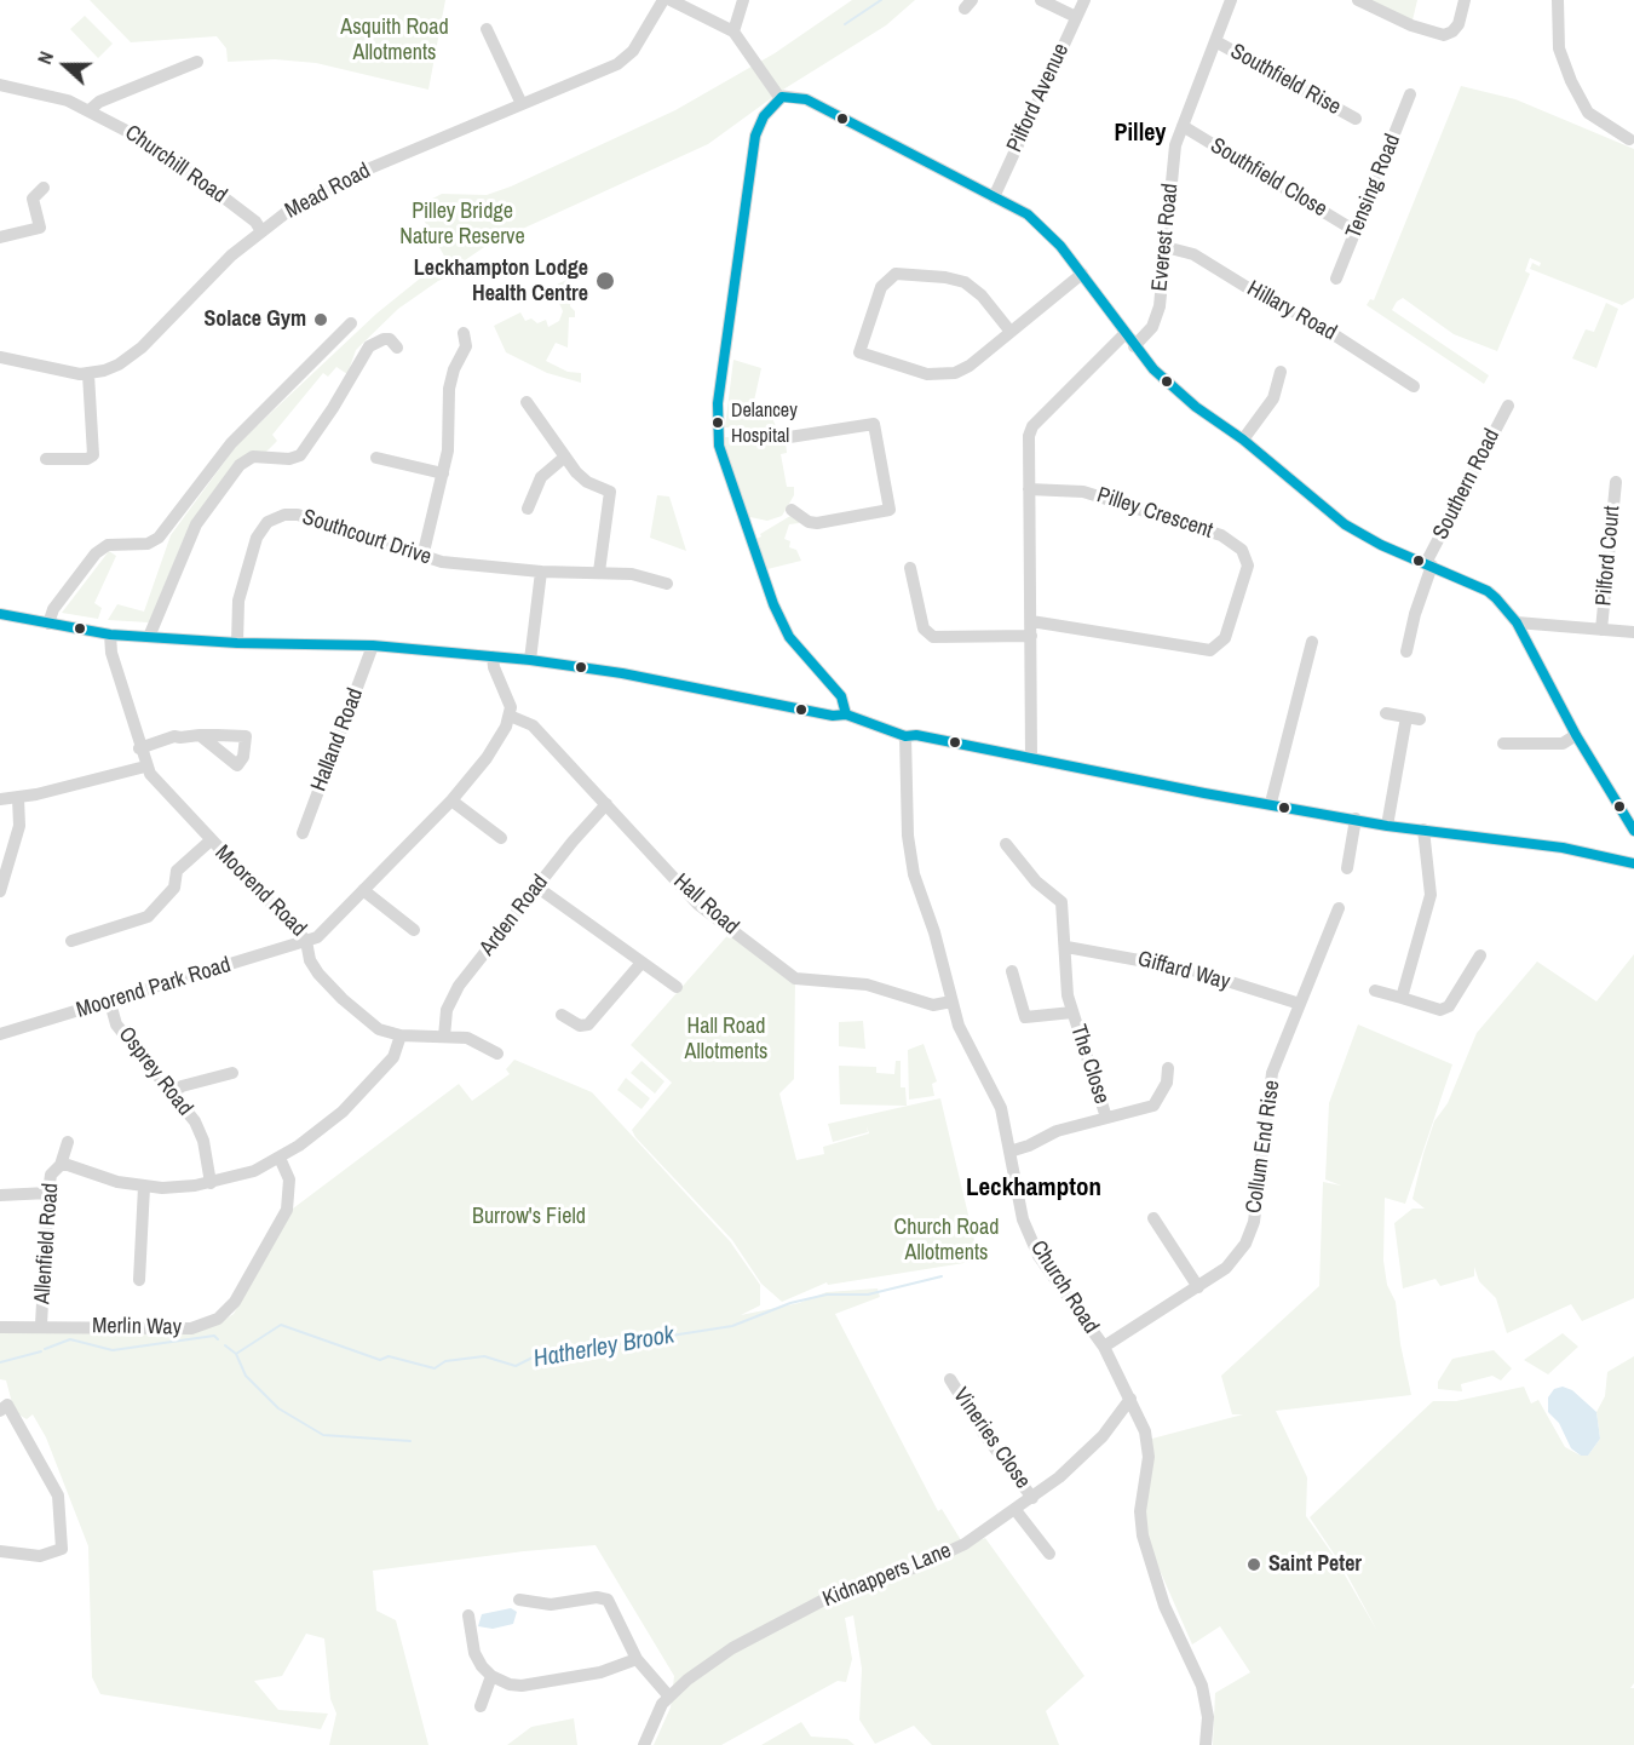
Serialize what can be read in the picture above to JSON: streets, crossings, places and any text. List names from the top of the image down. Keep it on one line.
{"streets":{"street":["Southfield Rise","Pilford Avenue","Churchill Road","Southfield Close","Tensing Road","Mead Road","Everest Road","Hillary Road","Southern Road","Pilley Crescent","Southcourt Drive","Pilford Court","Halland Road","Moorend Road","Hall Road","Arden Road","Giffard Way","Moorend Park Road","The Close","Osprey Road","Collum End Rise","Allenfield Road","Church Road","Merlin Way","Vineries Close","Kidnappers Lane"]},"crossings":[["Southfield Rise","Everest Road"],["Churchill Road","Mead Road"],["Southfield Close","Tensing Road"],["Southfield Close","Everest Road"],["Everest Road","Hillary Road"],["Moorend Road","Hall Road"],["Moorend Road","Moorend Park Road"],["Hall Road","Arden Road"],["Hall Road","Church Road"],["Giffard Way","The Close"],["Giffard Way","Collum End Rise"],["Moorend Park Road","Osprey Road"],["The Close","Church Road"],["Osprey Road","Allenfield Road"],["Collum End Rise","Church Road"],["Allenfield Road","Merlin Way"],["Church Road","Kidnappers Lane"],["Vineries Close","Kidnappers Lane"]],"districts":["Pilley","Leckhampton"],"water":["Hatherley Brook"],"parks":["Asquith Road Allotments","Pilley Bridge Nature Reserve","Hall Road Allotments","Burrow's Field","Church Road Allotments"],"places":["Leckhampton Lodge Health Centre","Solace Gym","Delancey Hospital","Saint Peter"],"north":"left"}
